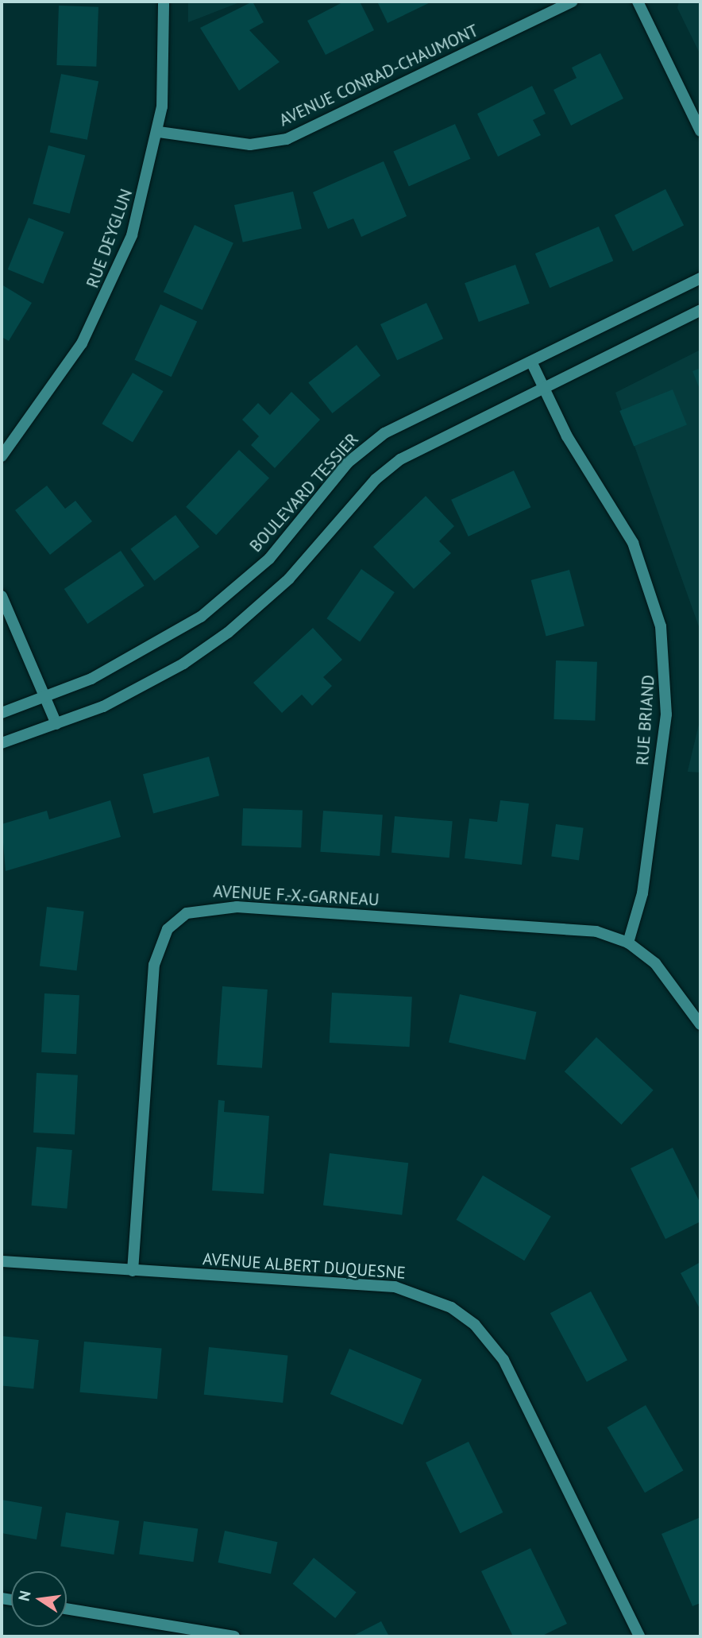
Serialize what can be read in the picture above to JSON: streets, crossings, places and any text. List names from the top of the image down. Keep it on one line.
{"streets":{"street":["AVENUE CONRAD-CHAUMONT","RUE DEYGLUN","BOULEVARD TESSIER","RUE BRIAND","AVENUE F.-X.-GARNEAU","AVENUE ALBERT DUQUESNE"]},"crossings":[["AVENUE CONRAD-CHAUMONT","RUE DEYGLUN"],["BOULEVARD TESSIER","RUE BRIAND"],["RUE BRIAND","AVENUE F.-X.-GARNEAU"],["AVENUE F.-X.-GARNEAU","AVENUE ALBERT DUQUESNE"]],"north":"left"}
